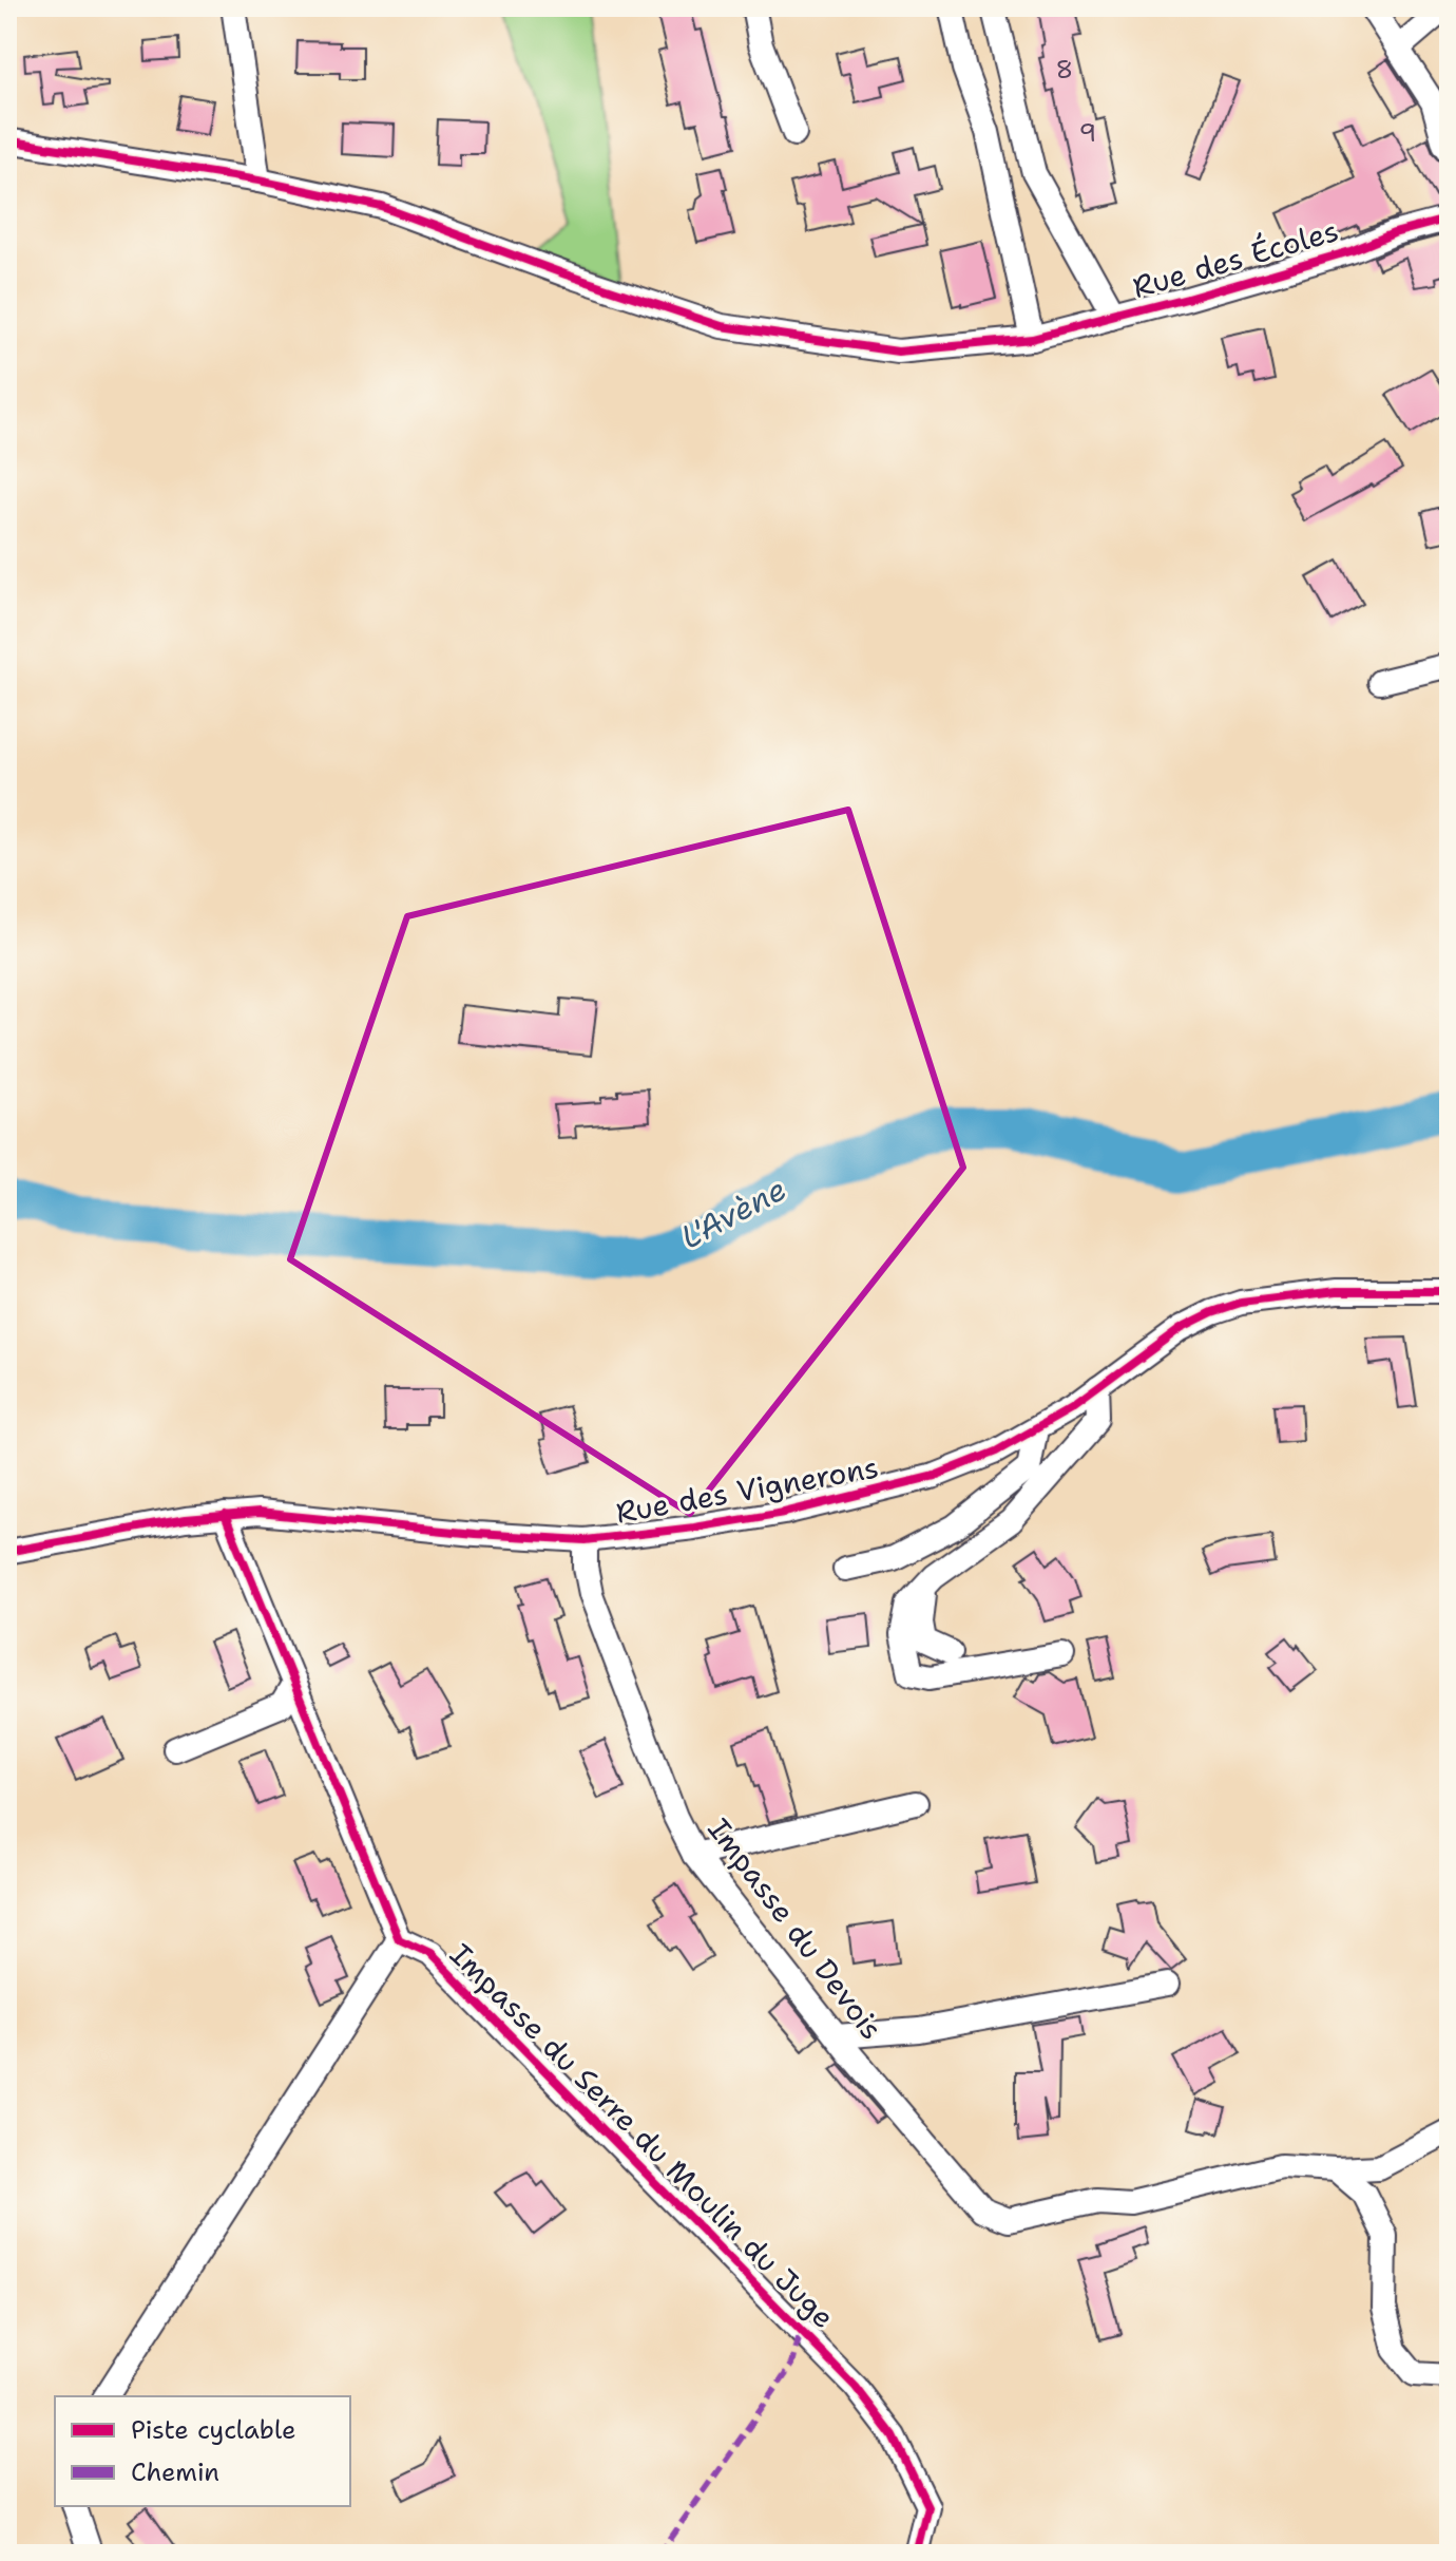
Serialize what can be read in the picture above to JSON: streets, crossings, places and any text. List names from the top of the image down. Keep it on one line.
{"streets":{"street":["Rue des Écoles","Rue des Vignerons","Impasse du Devois","Impasse du Serre du Moulin du Juge"]},"crossings":[["Rue des Vignerons","Impasse du Devois"]],"water":["L'Avène"],"house_numbers":["8","9"],"legend":["Piste cyclable","Chemin"]}
